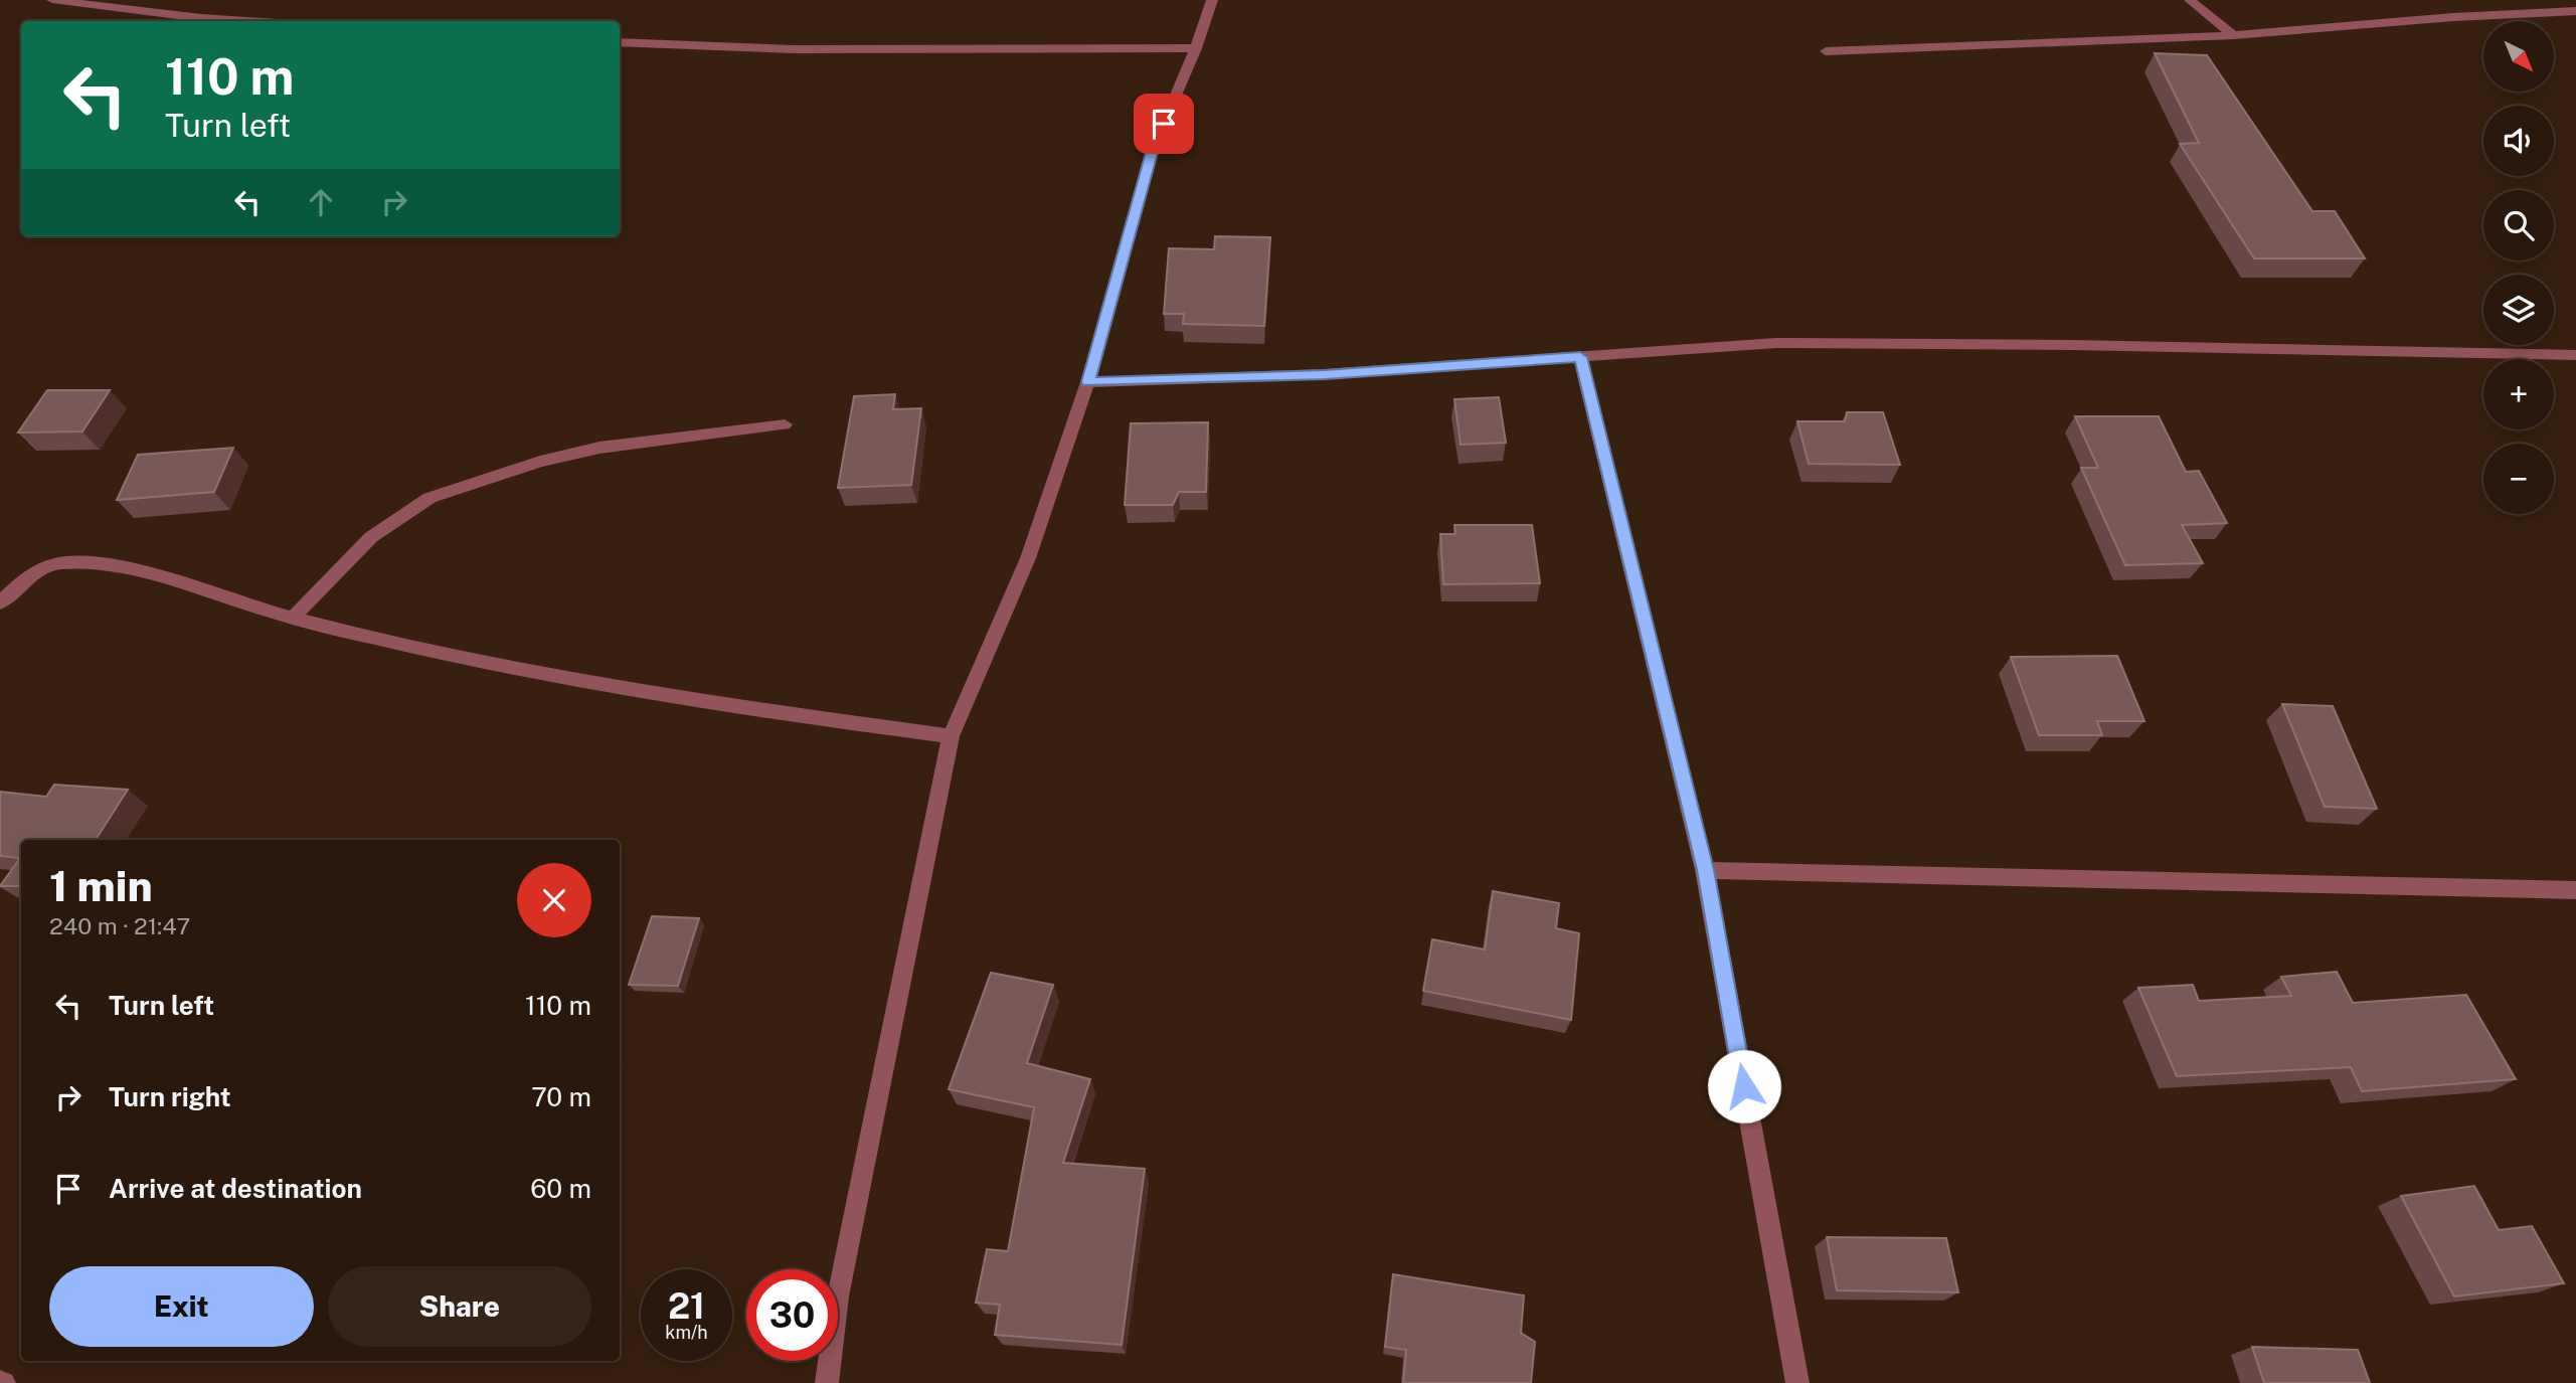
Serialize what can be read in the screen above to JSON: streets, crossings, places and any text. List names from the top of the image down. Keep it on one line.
{"north":"bottom right","page":{"map_buttons":["+","−"],"turn":["110 m","Turn left"],"heading":["1 min","240 m · 21:47"],"list":[{"name":"Turn left","value":"110 m"},{"name":"Turn right","value":"70 m"},{"name":"Arrive at destination","value":"60 m"}],"buttons":["Exit","Share"],"speed":"21 km/h","limit":"30"}}
